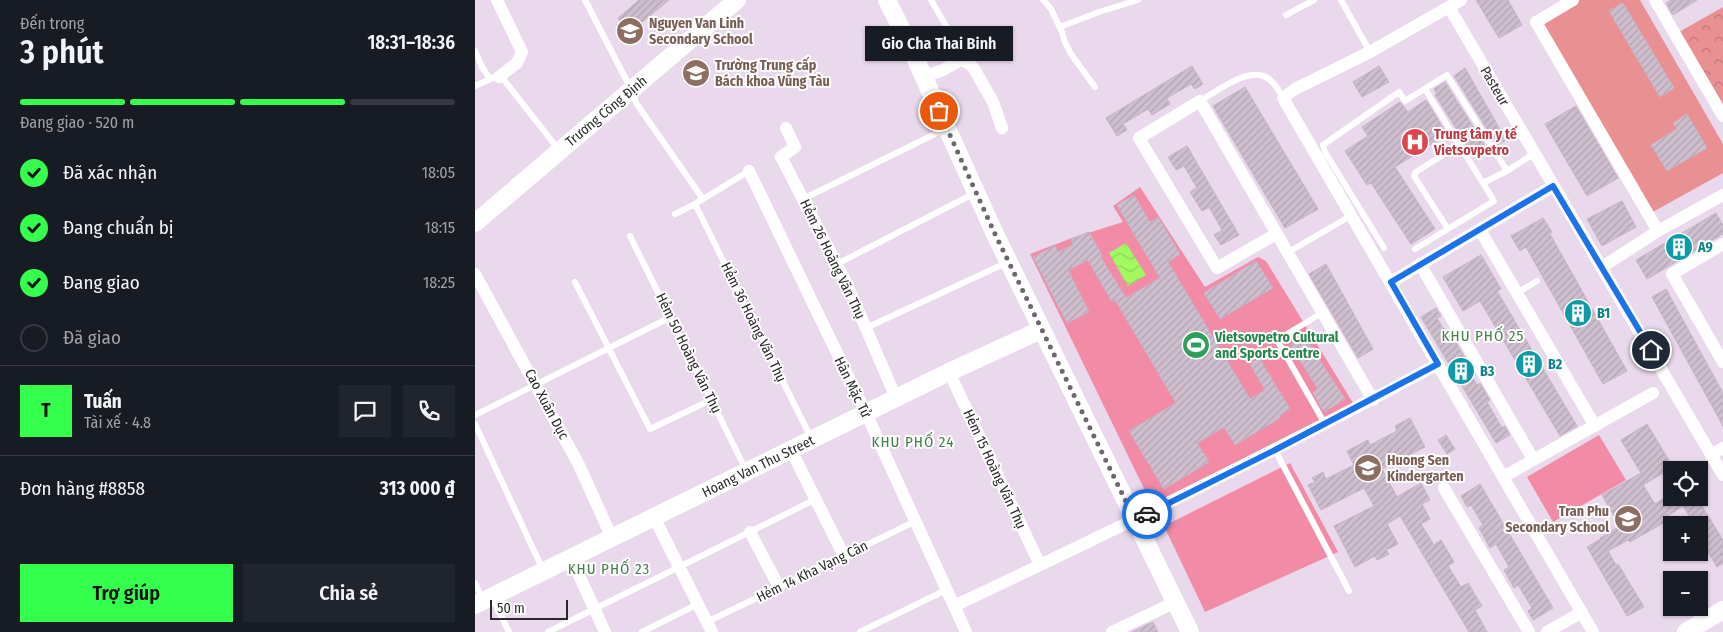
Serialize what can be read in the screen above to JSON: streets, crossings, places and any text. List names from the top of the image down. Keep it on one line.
{"streets":{"street":["Pasteur","Trương Công Định","Hẻm 26 Hoàng Văn Thụ","Hàn Mặc Tử","Cao Xuân Dục","Hoang Van Thu Street","Hẻm 15 Hoàng Văn Thụ"],"lane":["Hẻm 36 Hoàng Văn Thụ","Hẻm 50 Hoàng Văn Thụ","Hẻm 14 Kha Vạng Cân"]},"crossings":[["Hẻm 26 Hoàng Văn Thụ","Hoang Van Thu Street"],["Hẻm 36 Hoàng Văn Thụ","Hoang Van Thu Street"],["Hẻm 50 Hoàng Văn Thụ","Hoang Van Thu Street"],["Hàn Mặc Tử","Hoang Van Thu Street"],["Hàn Mặc Tử","Hẻm 14 Kha Vạng Cân"],["Cao Xuân Dục","Hoang Van Thu Street"],["Hoang Van Thu Street","Hẻm 15 Hoàng Văn Thụ"]],"districts":["KHU PHỐ 25","KHU PHỐ 24","KHU PHỐ 23"],"places":{"school or university":["Nguyen Van Linh Secondary School","Trường Trung cấp Bách khoa Vũng Tàu","Huong Sen Kindergarten","Tran Phu Secondary School"],"other":["Gio Cha Thai Binh"],"hospital":["Trung tâm y tế Vietsovpetro"],"building":["A9","B1","B2","B3"],"sports":["Vietsovpetro Cultural and Sports Centre"]},"scale_bar":"50 m","page":{"heading":["3 phút","Đến trong","18:31–18:36"],"panel":["Tuấn","Tài xế · 4.8","Đơn hàng #8858","313 000 ₫"],"bubble":"Gio Cha Thai Binh","bar":"Đang giao · 520 m","list":[["Đã xác nhận","18:05"],["Đang chuẩn bị","18:15"],["Đang giao","18:25"],"Đã giao"],"round":"T","map_buttons":["+","−"],"buttons":["Trợ giúp","Chia sẻ"],"scale":"50 m"}}
